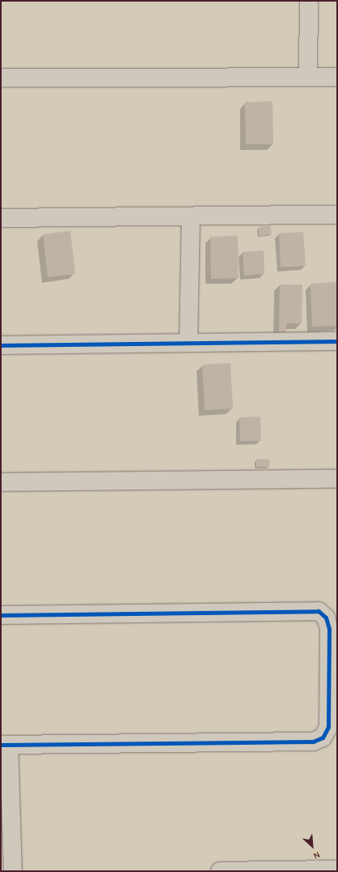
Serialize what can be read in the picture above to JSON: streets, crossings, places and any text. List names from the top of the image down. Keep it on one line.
{"north":"bottom right"}
